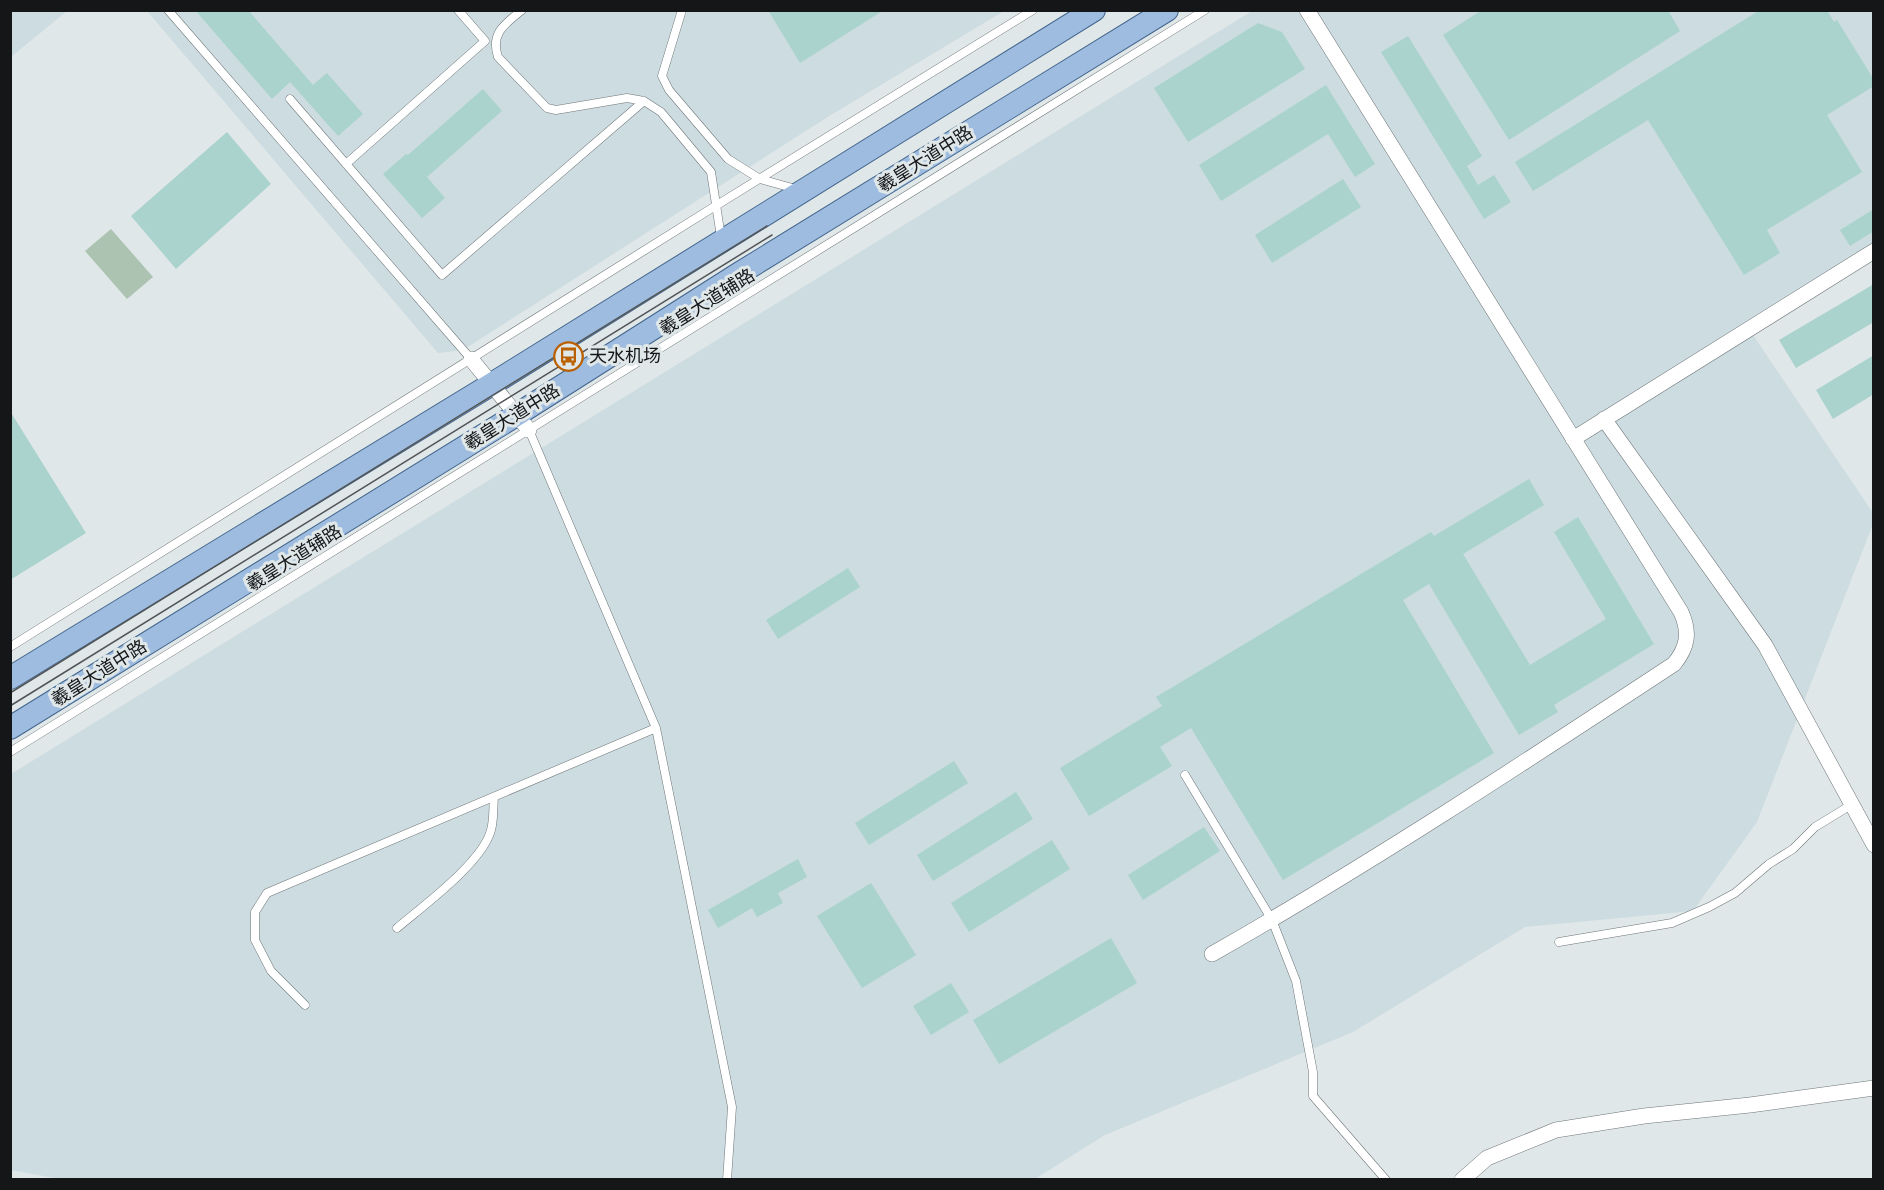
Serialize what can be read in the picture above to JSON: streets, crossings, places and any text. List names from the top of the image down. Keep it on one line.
{"streets":{"main road":["羲皇大道中路"],"lane":["羲皇大道辅路"]},"crossings":[["羲皇大道中路","羲皇大道辅路"]],"places":{"bus stop":["天水机场"]}}
